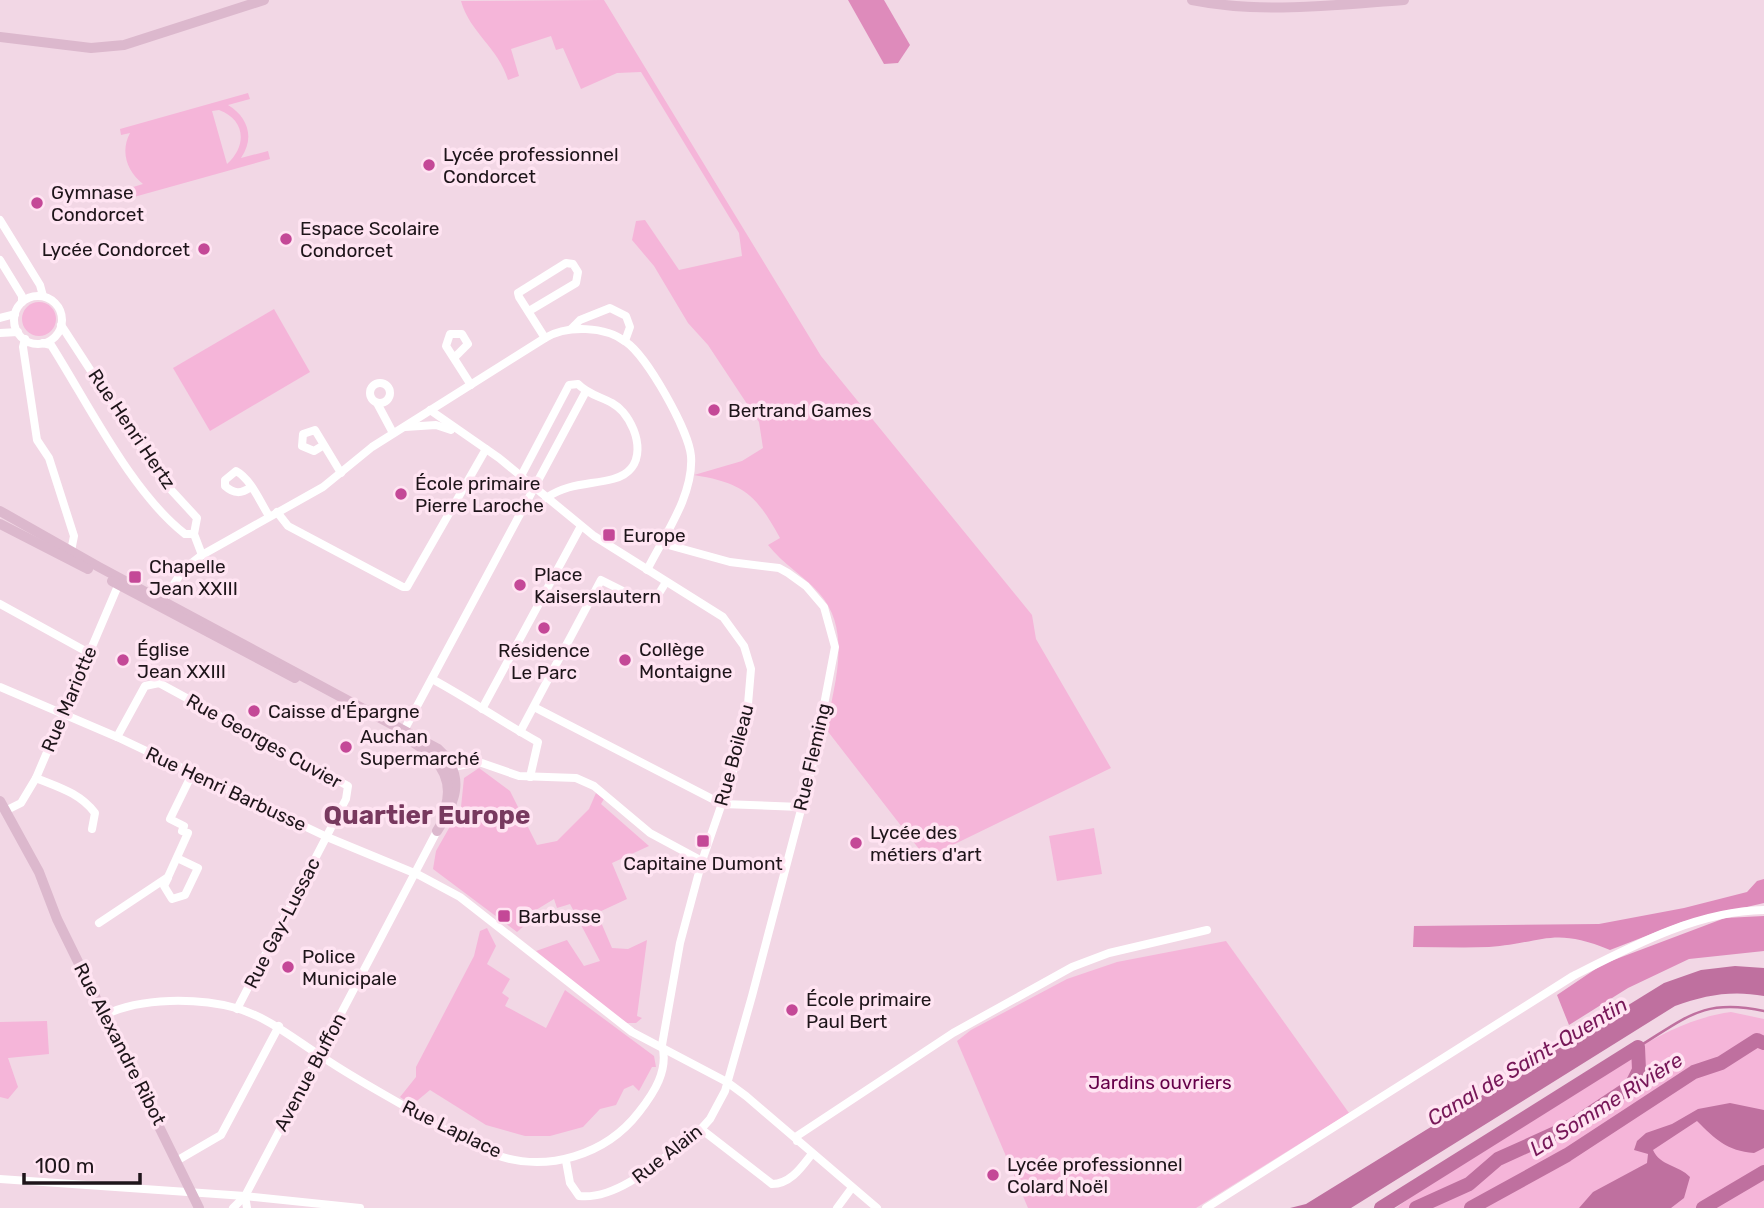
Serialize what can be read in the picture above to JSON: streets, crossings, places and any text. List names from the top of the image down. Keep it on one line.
{"streets":{"main road":["Rue Alexandre Ribot"],"street":["Rue Henri Hertz","Rue Mariotte","Rue Georges Cuvier","Rue Boileau","Rue Fleming","Rue Henri Barbusse","Rue Gay-Lussac","Avenue Buffon","Rue Laplace","Rue Alain"]},"crossings":[["Rue Mariotte","Rue Henri Barbusse"],["Rue Mariotte","Rue Alexandre Ribot"],["Rue Georges Cuvier","Rue Henri Barbusse"],["Rue Georges Cuvier","Rue Gay-Lussac"],["Rue Boileau","Rue Henri Barbusse"],["Rue Boileau","Rue Laplace"],["Rue Fleming","Rue Henri Barbusse"],["Rue Fleming","Rue Alain"],["Rue Henri Barbusse","Rue Gay-Lussac"],["Rue Henri Barbusse","Avenue Buffon"],["Rue Henri Barbusse","Rue Laplace"],["Rue Henri Barbusse","Rue Alain"],["Rue Gay-Lussac","Rue Laplace"],["Rue Alexandre Ribot","Rue Laplace"],["Avenue Buffon","Rue Laplace"],["Rue Laplace","Rue Alain"]],"districts":["Quartier Europe"],"water":["Canal de Saint-Quentin","La Somme Rivière"],"parks":["Jardins ouvriers"],"places":{"other":["Lycée professionnel Condorcet","Gymnase Condorcet","Espace Scolaire Condorcet","Lycée Condorcet","Bertrand Games","École primaire Pierre Laroche","Place Kaiserslautern","Résidence Le Parc","Église Jean XXIII","Collège Montaigne","Caisse d'Épargne","Auchan Supermarché","Lycée des métiers d'art","Police Municipale","École primaire Paul Bert","Lycée professionnel Colard Noël"],"transit":["Europe","Chapelle Jean XXIII","Capitaine Dumont","Barbusse"]},"scale_bar":"100 m"}
